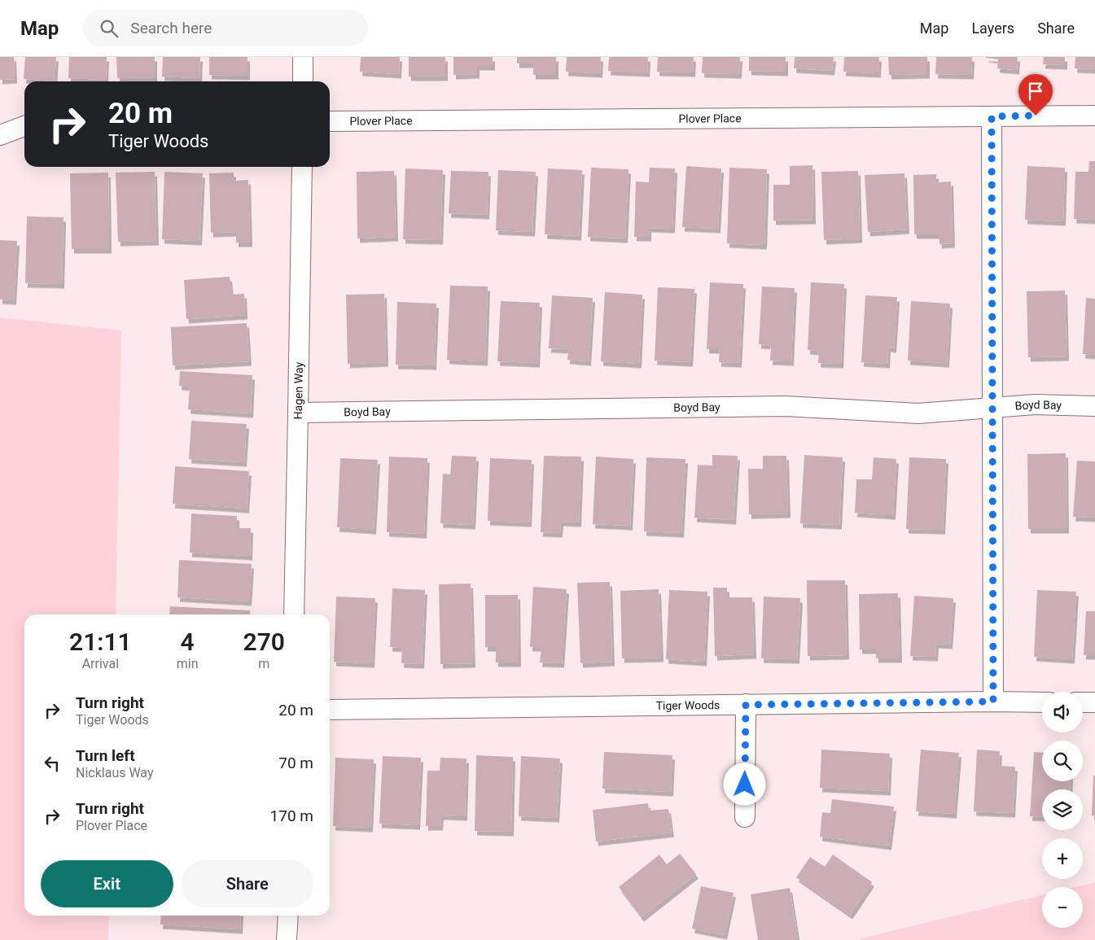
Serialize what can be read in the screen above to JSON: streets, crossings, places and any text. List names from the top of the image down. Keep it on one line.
{"streets":{"street":["Plover Place","Hagen Way","Boyd Bay","Tiger Woods"]},"crossings":[["Hagen Way","Boyd Bay"]],"page":{"header":"Map","search":"Search here","nav":["Map","Layers","Share"],"turn":["20 m","Tiger Woods"],"eta":["21:11","Arrival","4","min","270","m"],"list":[{"name":"Turn right","note":"Tiger Woods","value":"20 m"},{"name":"Turn left","note":"Nicklaus Way","value":"70 m"},{"name":"Turn right","note":"Plover Place","value":"170 m"}],"map_buttons":["+","−"],"buttons":["Exit","Share"]}}
